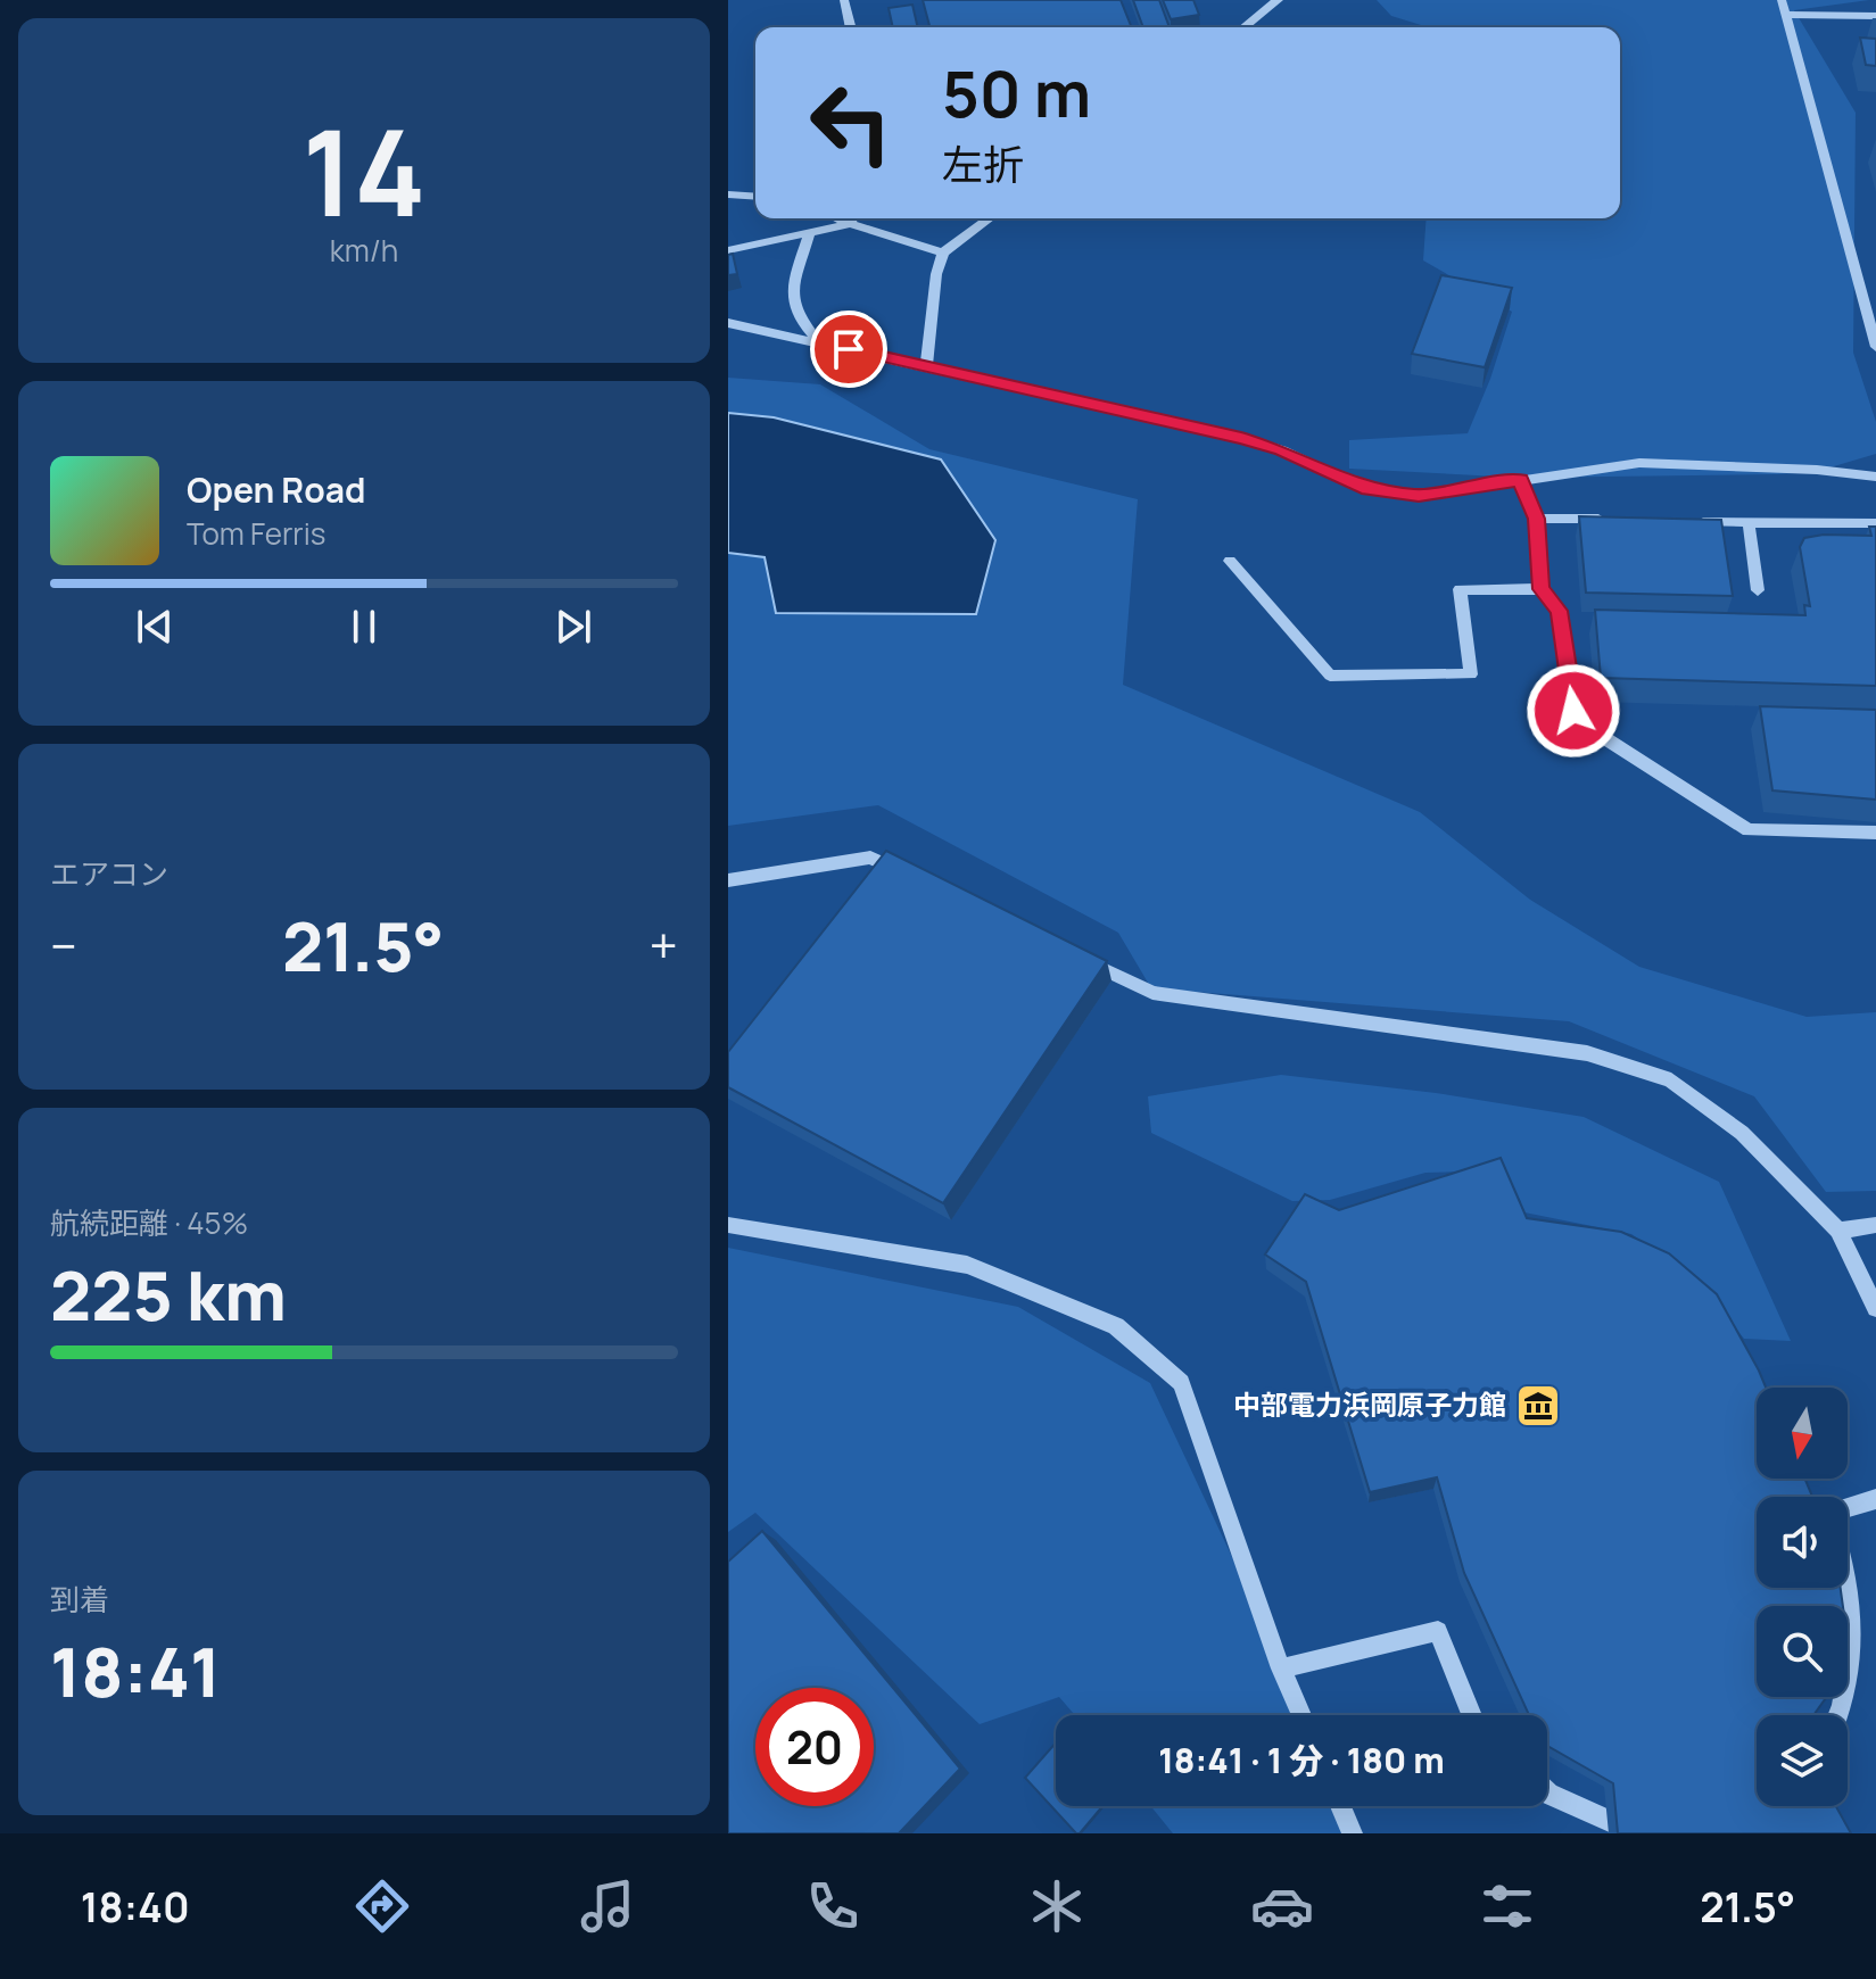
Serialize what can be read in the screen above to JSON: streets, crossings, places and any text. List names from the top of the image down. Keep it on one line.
{"places":{"museum":["中部電力浜岡原子力館"]},"north":"bottom","page":{"tile":[["14","km/h"],"エアコン",["航続距離 · 45%","225 km"],["到着","18:41"]],"turn":["50 m","左折"],"song":["Open Road","Tom Ferris"],"heat":["−","21.5°","+"],"limit":"20","trip":"18:41 · 1 分 · 180 m","tabs":["18:40","21.5°"]}}
